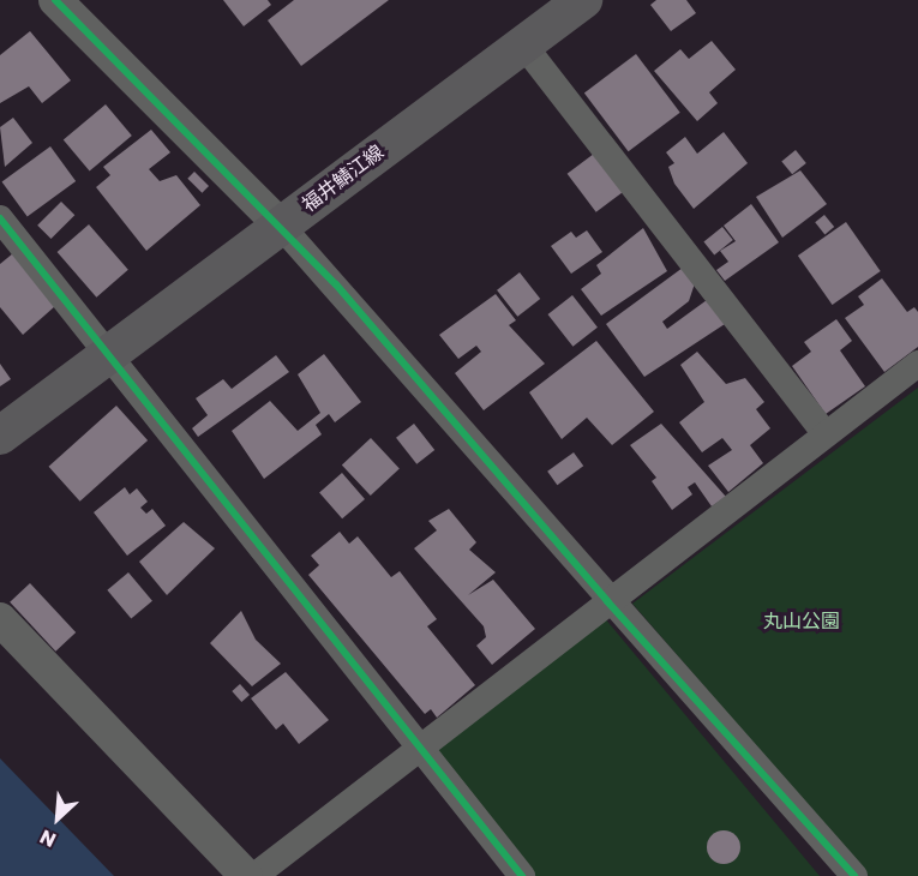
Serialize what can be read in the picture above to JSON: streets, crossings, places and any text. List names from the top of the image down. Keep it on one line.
{"streets":{"main road":["福井鯖江線"]},"parks":["丸山公園"],"north":"bottom left"}
